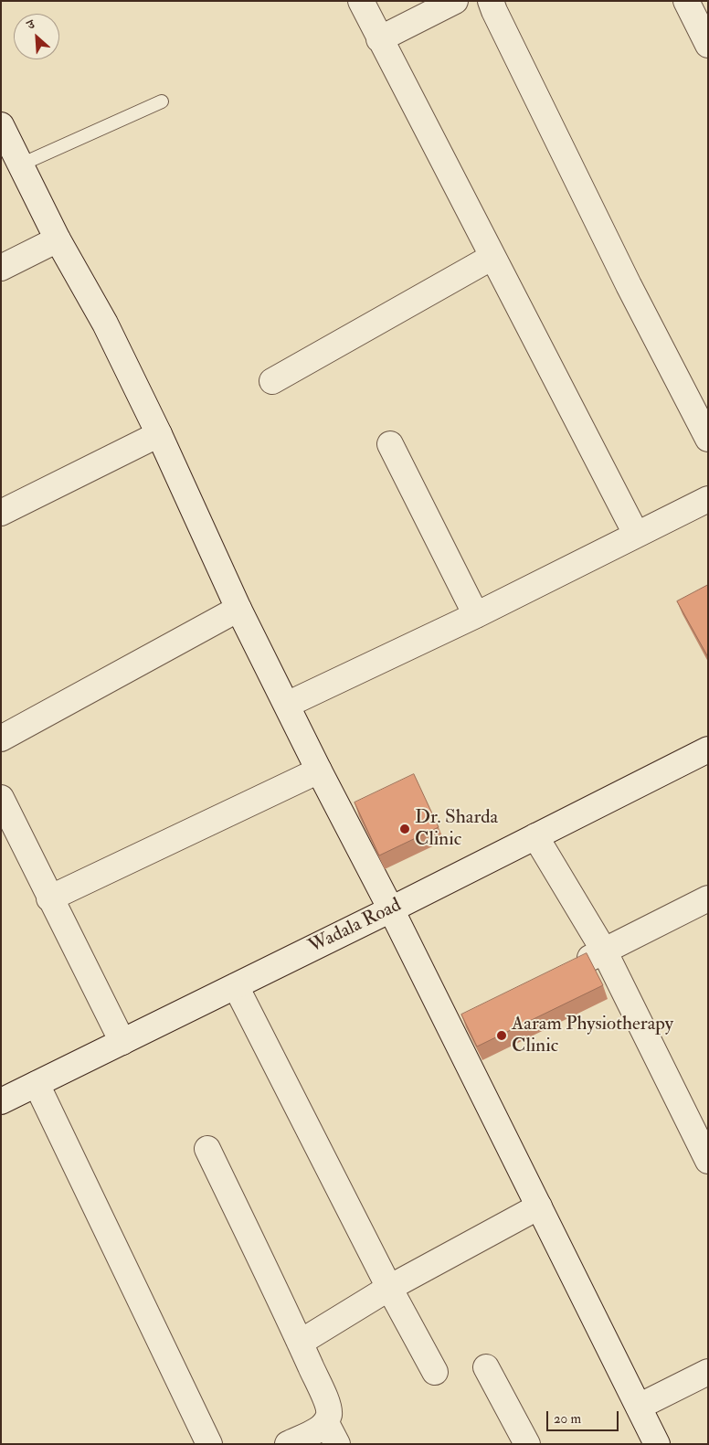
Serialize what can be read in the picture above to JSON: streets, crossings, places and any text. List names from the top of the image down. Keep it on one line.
{"streets":{"street":["Wadala Road"]},"places":["Dr. Sharda Clinic","Aaram Physiotherapy Clinic"],"scale_bar":"20 m","north":"top left"}
